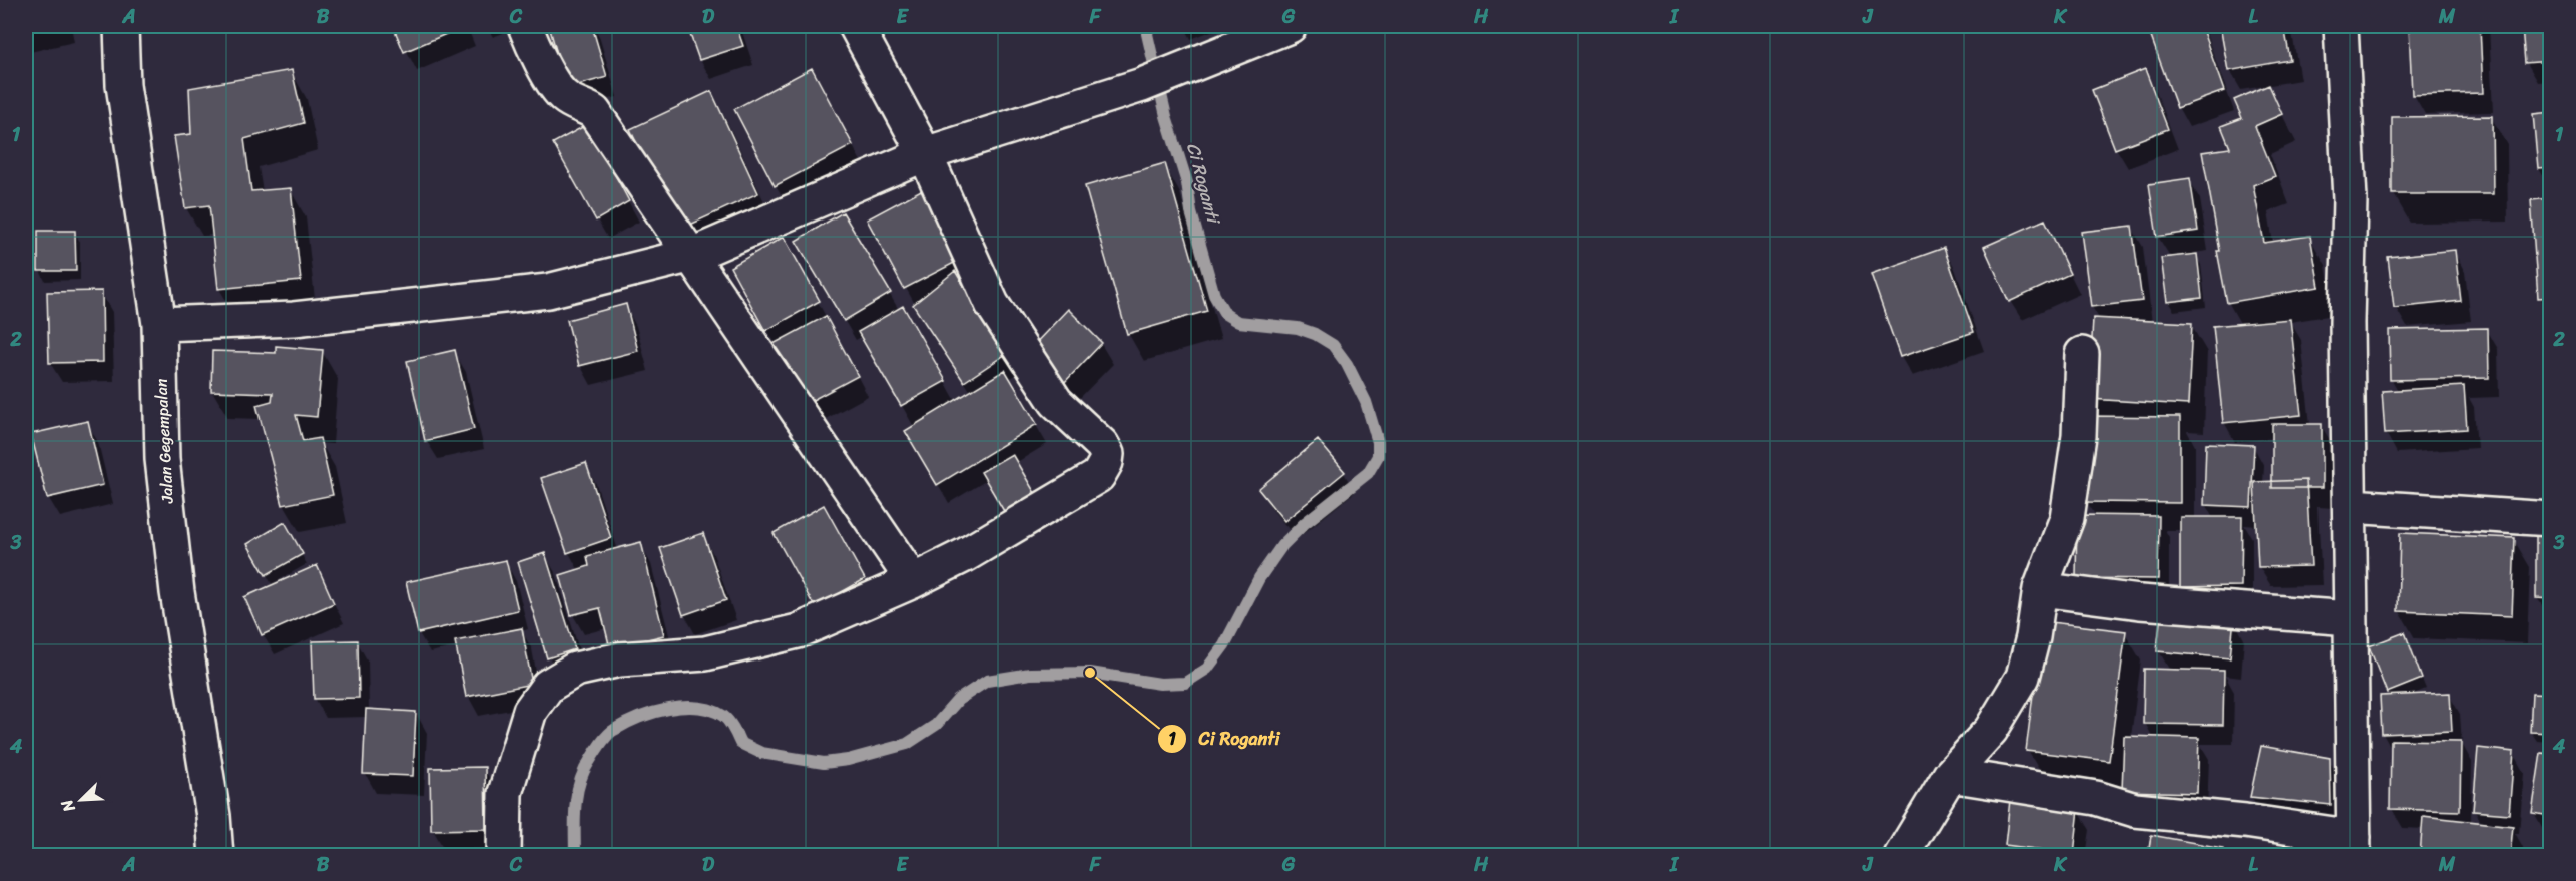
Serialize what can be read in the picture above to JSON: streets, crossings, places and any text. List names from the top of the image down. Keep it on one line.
{"streets":{"street":["Jalan Gegempalan"]},"water":["Ci Roganti"],"places":["Ci Roganti"],"north":"bottom left","grid":{"columns":["A","B","C","D","E","F","G","H","I","J","K","L","M"],"rows":["1","2","3","4"]}}
